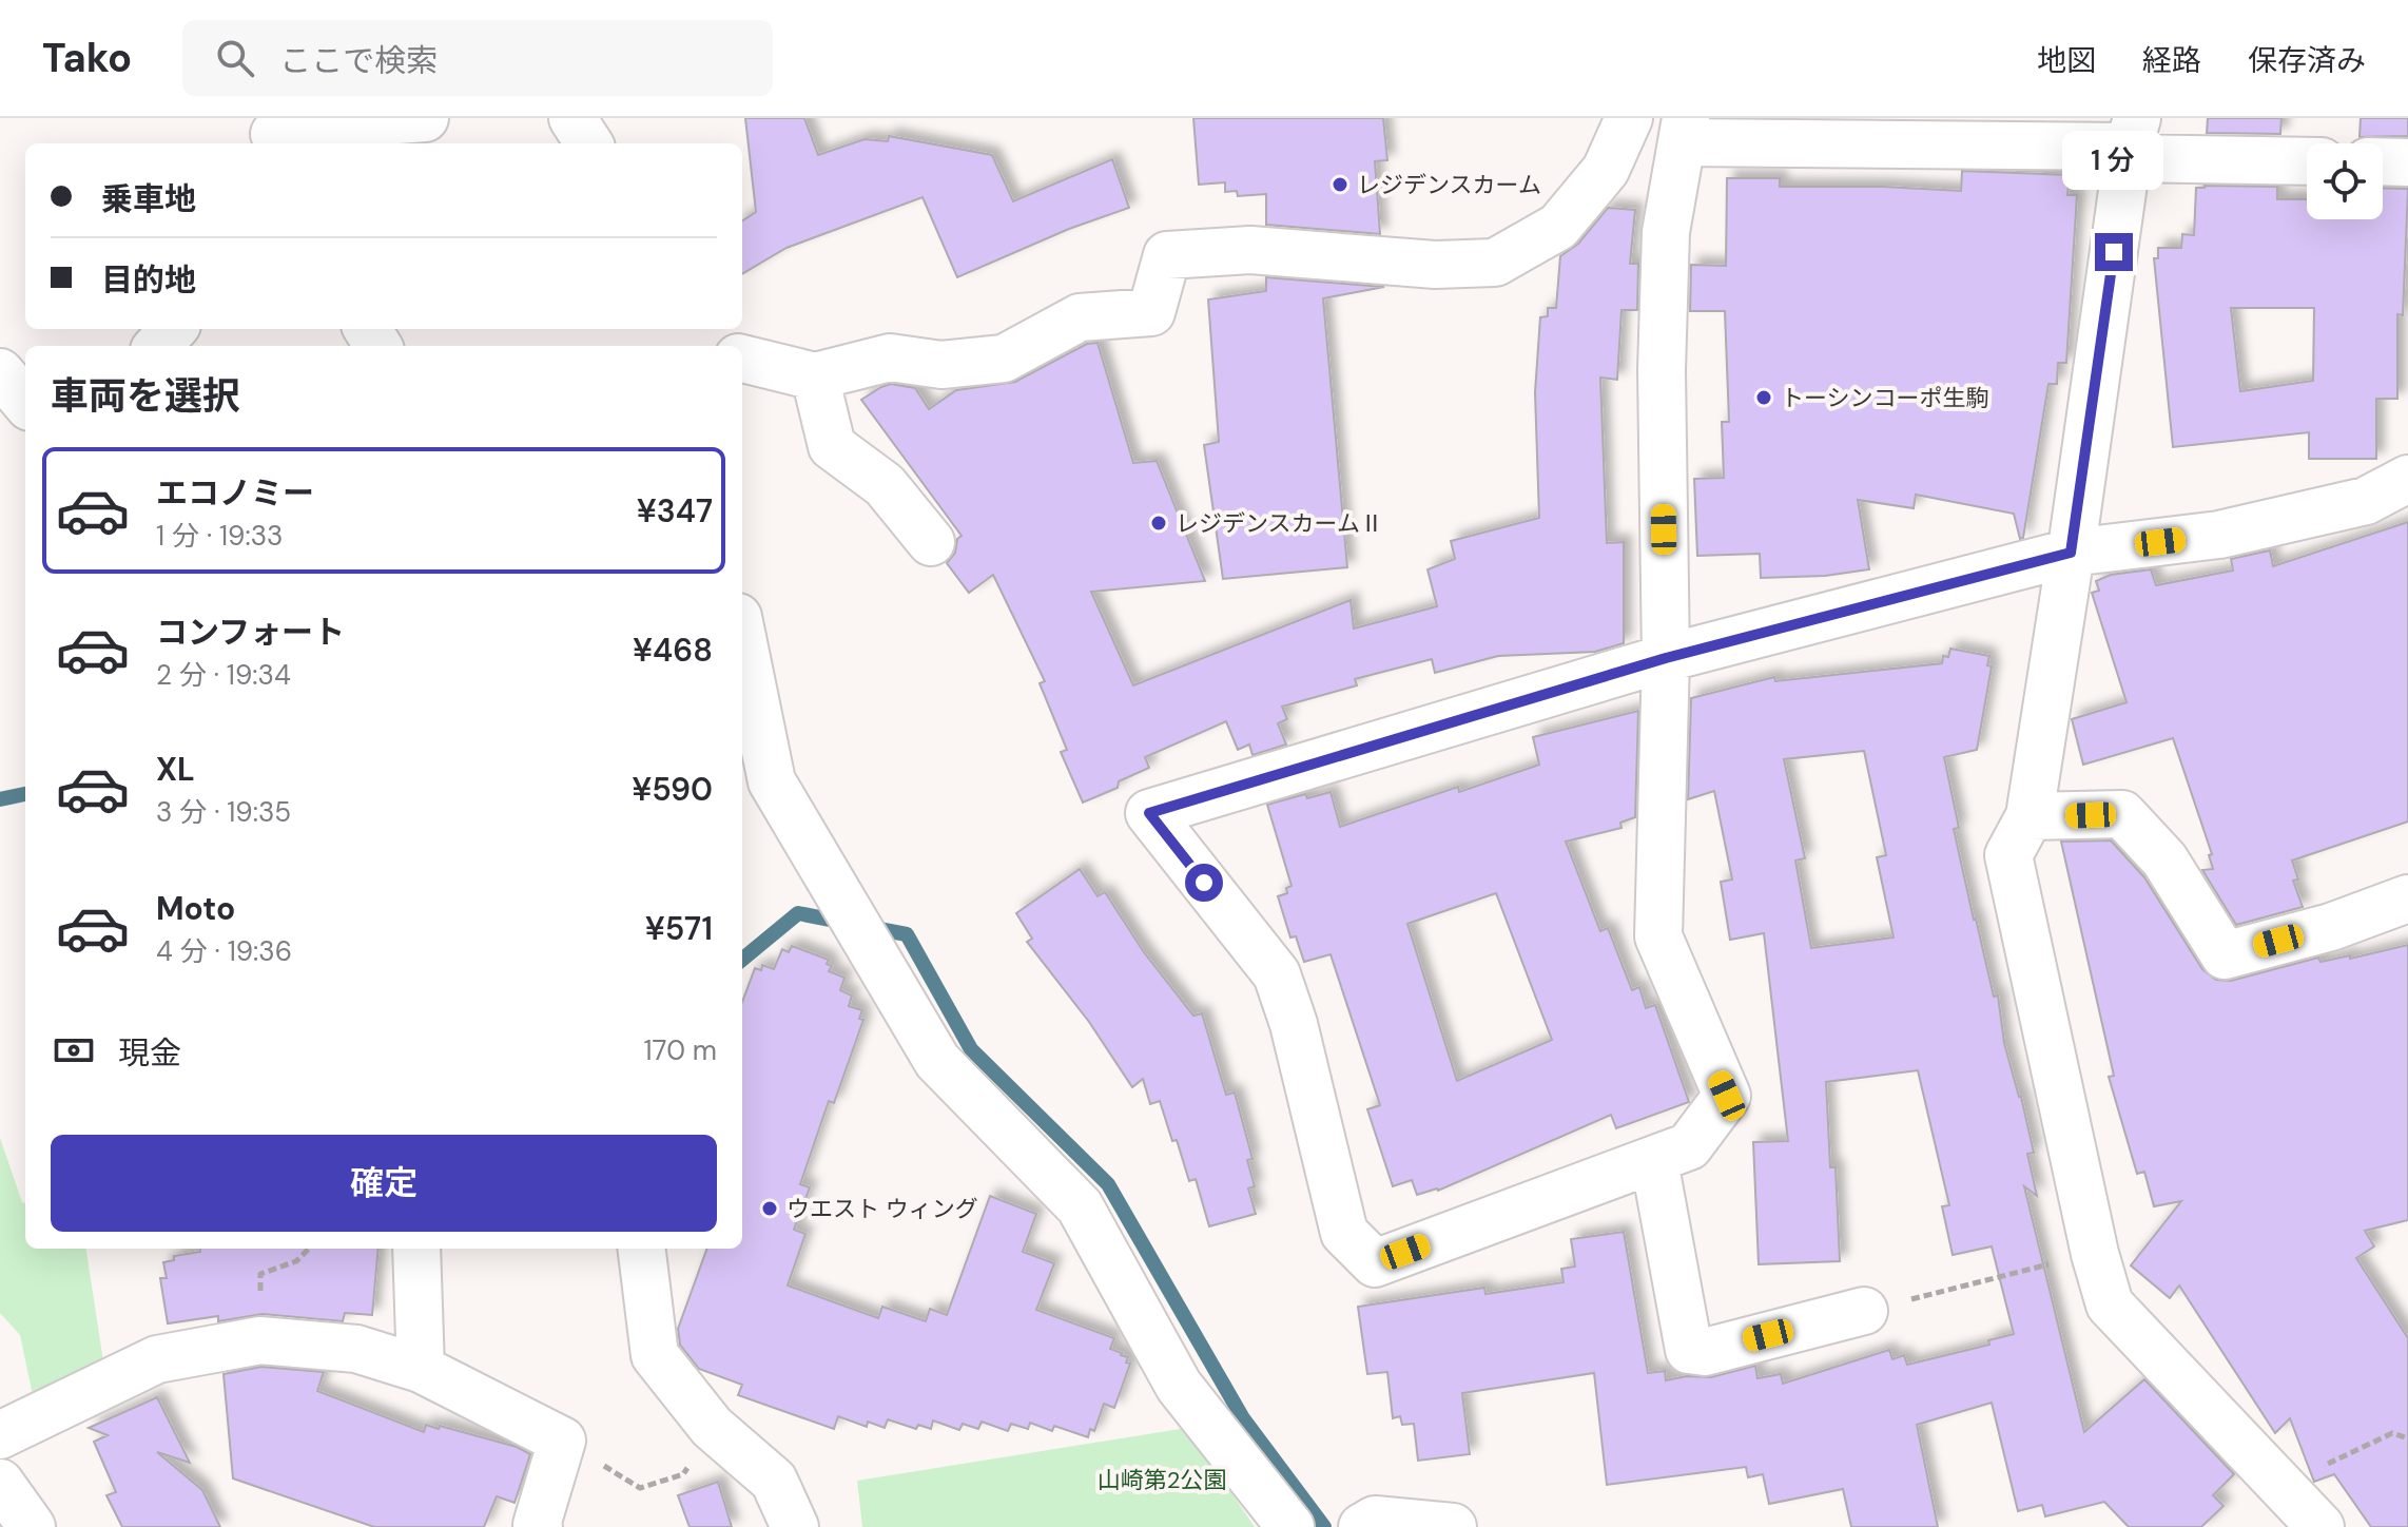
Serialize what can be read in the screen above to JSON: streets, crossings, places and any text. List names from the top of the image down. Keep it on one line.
{"parks":["山崎第2公園"],"places":["レジデンスカーム","トーシンコーポ生駒","レジデンスカームⅡ","ウエスト ウィング"],"page":{"header":"Tako","search":"ここで検索","nav":["地図","経路","保存済み"],"bubble":"1 分","banner":["乗車地","目的地"],"heading":"車両を選択","list":[{"name":"エコノミー","note":"1 分 · 19:33","value":"¥347"},{"name":"コンフォート","note":"2 分 · 19:34","value":"¥468"},{"name":"XL","note":"3 分 · 19:35","value":"¥590"},{"name":"Moto","note":"4 分 · 19:36","value":"¥571"}],"pay":["現金","170 m"],"buttons":"確定"}}
